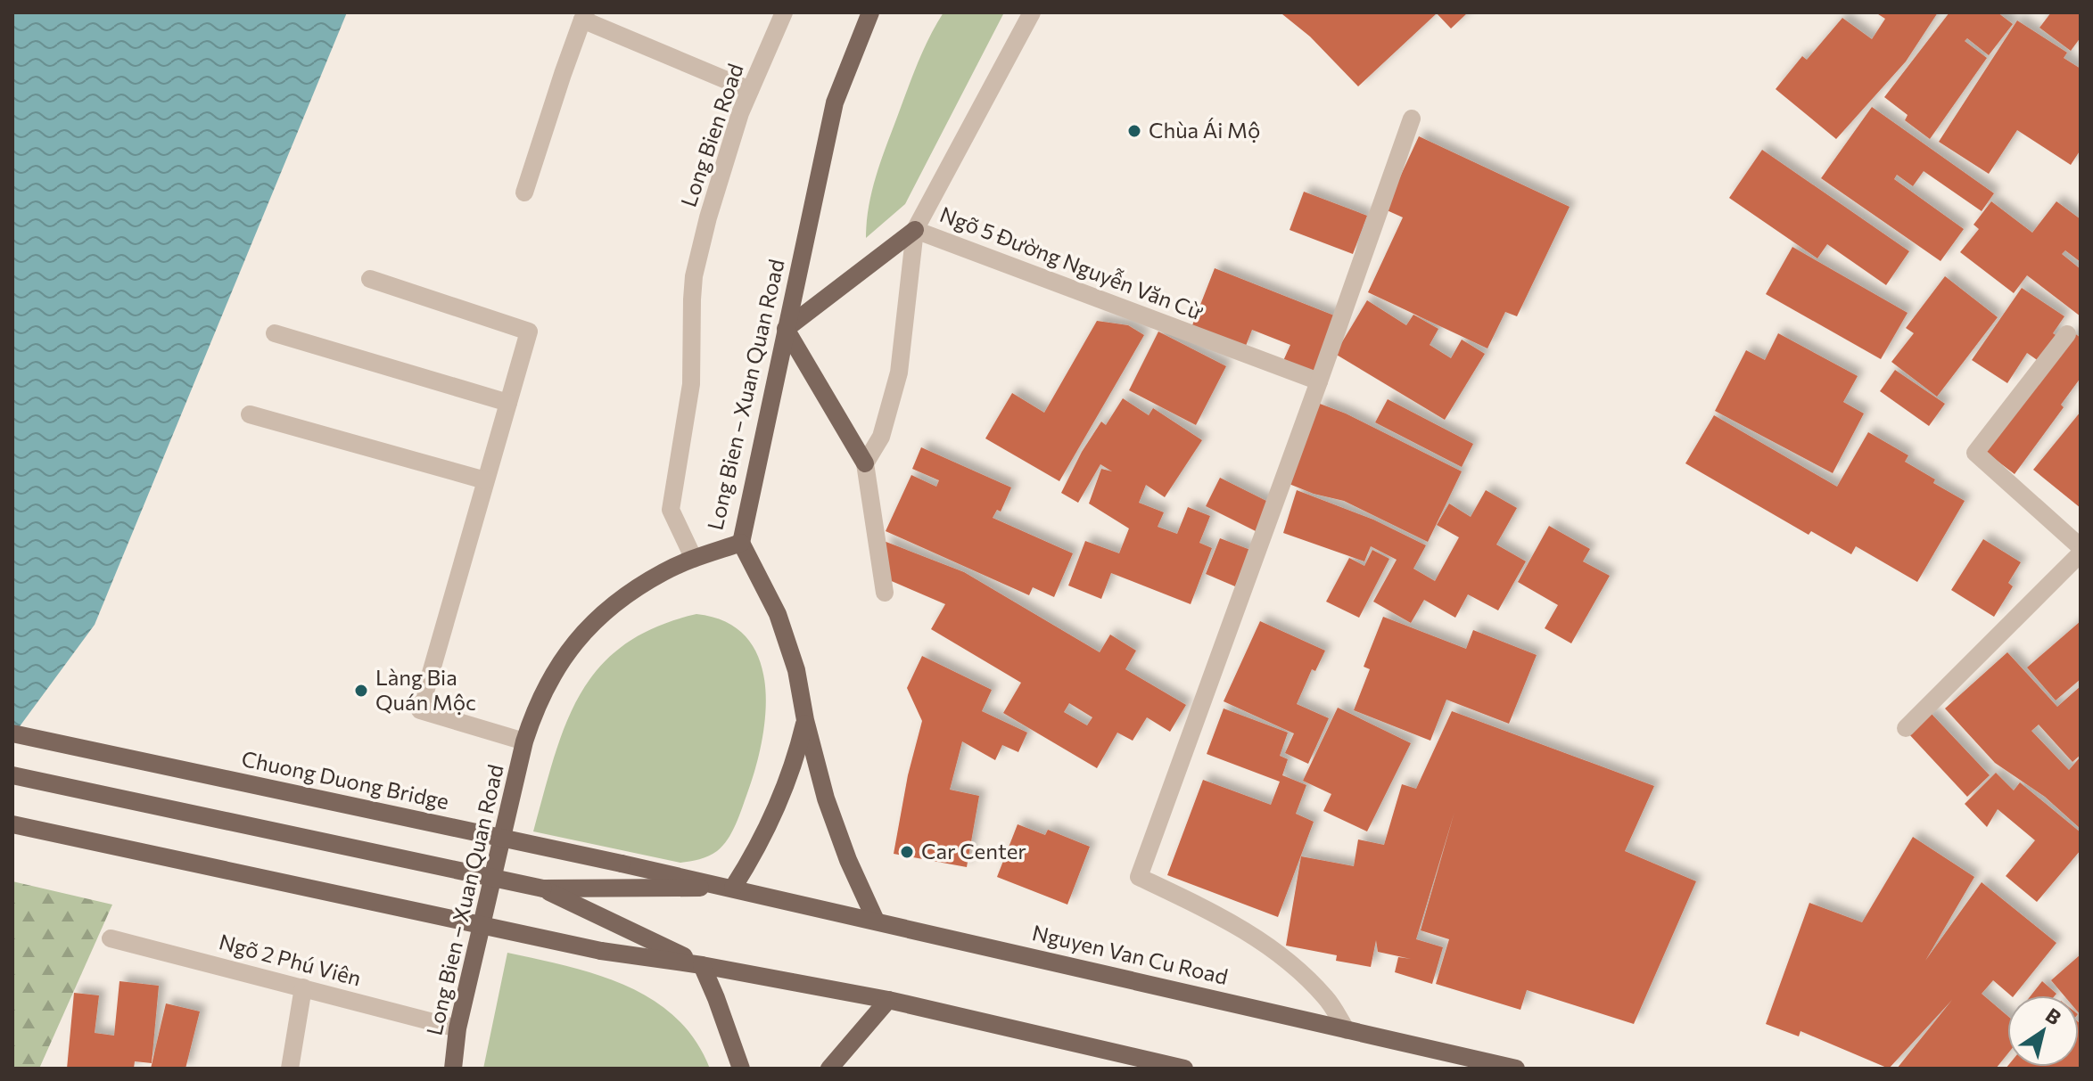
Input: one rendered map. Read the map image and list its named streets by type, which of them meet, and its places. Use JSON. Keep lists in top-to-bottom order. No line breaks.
{"streets":{"main road":["Long Bien – Xuan Quan Road","Chuong Duong Bridge","Nguyen Van Cu Road"],"street":["Long Bien Road","Ngõ 5 Đường Nguyễn Văn Cừ","Ngõ 2 Phú Viên"]},"crossings":[["Long Bien Road","Long Bien – Xuan Quan Road"],["Long Bien – Xuan Quan Road","Ngõ 2 Phú Viên"],["Chuong Duong Bridge","Nguyen Van Cu Road"]],"places":["Chùa Ái Mộ","Làng Bia Quán Mộc","Car Center"],"north":"top right"}
